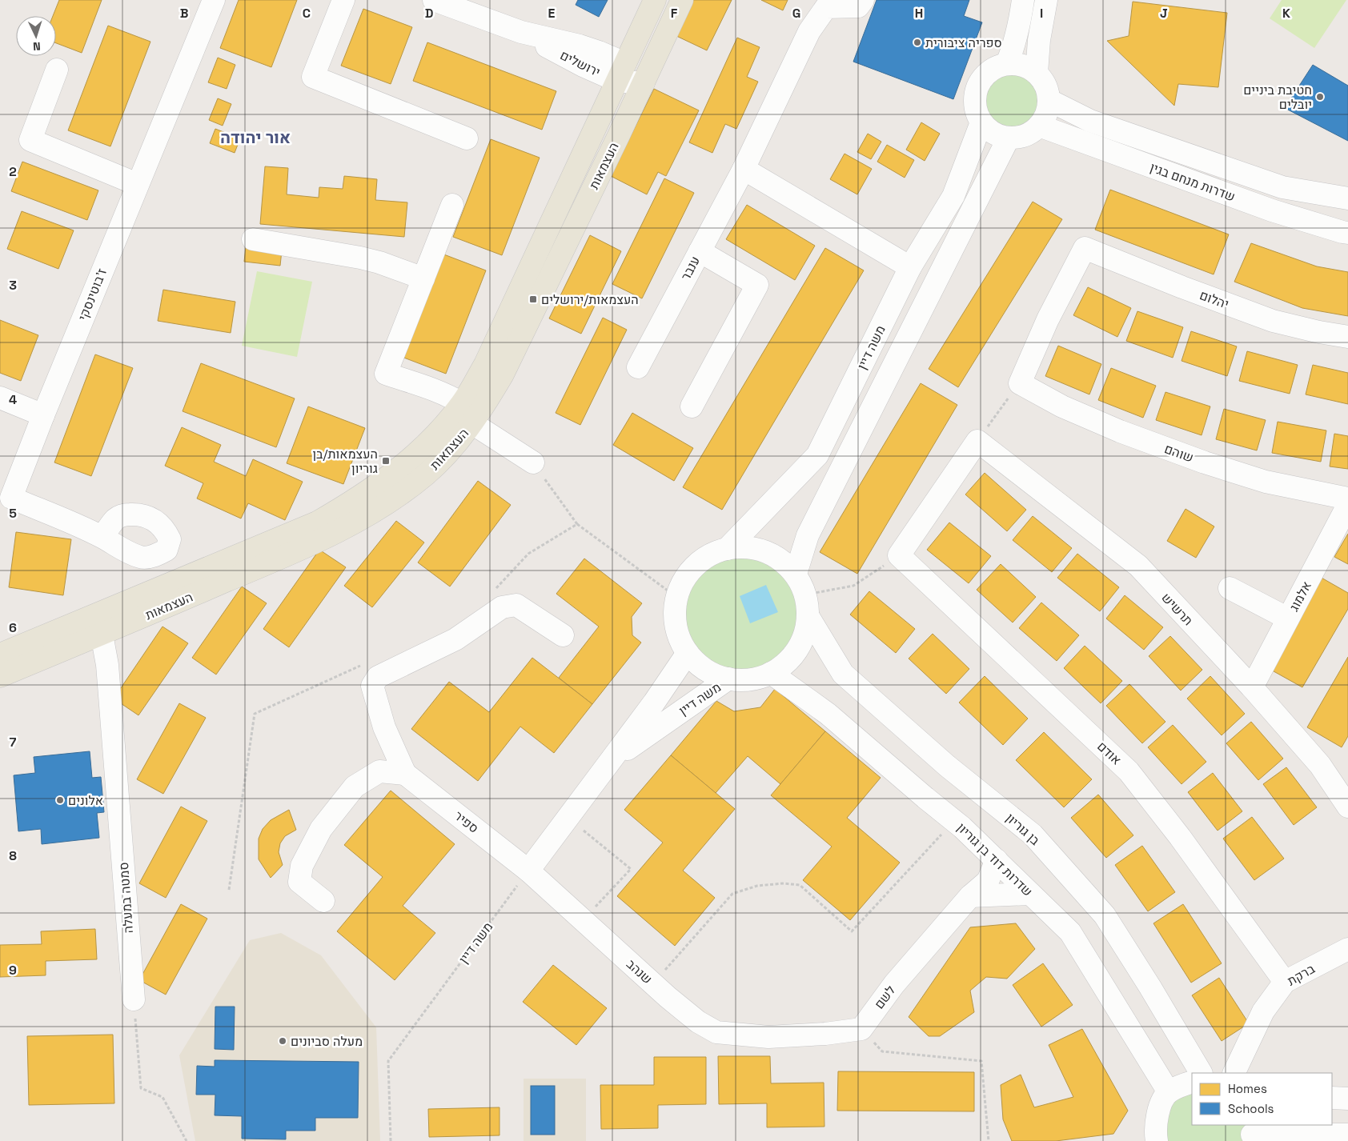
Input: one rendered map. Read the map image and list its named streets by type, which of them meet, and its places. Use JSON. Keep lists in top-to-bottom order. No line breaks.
{"streets":{"main road":["העצמאות"],"street":["ירושלים","שדרות מנחם בגין","ענבר","ז'בוטינסקי","יהלום","משה דיין","שוהם","אלמוג","תרשיש","אודם","ספיר","בן גוריון","שדרות דוד בן גוריון","סמטה במעלה","שנהב","ברקת","לשם"]},"crossings":[["ירושלים","העצמאות"],["העצמאות","סמטה במעלה"],["שדרות מנחם בגין","משה דיין"],["יהלום","שוהם"],["משה דיין","ספיר"],["משה דיין","בן גוריון"],["משה דיין","שדרות דוד בן גוריון"],["משה דיין","שנהב"],["אלמוג","תרשיש"],["אודם","ברקת"],["ספיר","שנהב"],["בן גוריון","שדרות דוד בן גוריון"],["שדרות דוד בן גוריון","לשם"],["שנהב","לשם"]],"districts":["אור יהודה"],"places":{"other":["ספריה ציבורית","חטיבת ביניים יובלים","אלונים","מעלה סביונים"],"transit":["העצמאות/ירושלים","העצמאות/בן גוריון"]},"legend":["Homes","Schools"],"north":"bottom","grid":{"columns":["B","C","D","E","F","G","H","I","J","K"],"rows":["2","3","4","5","6","7","8","9"]}}
